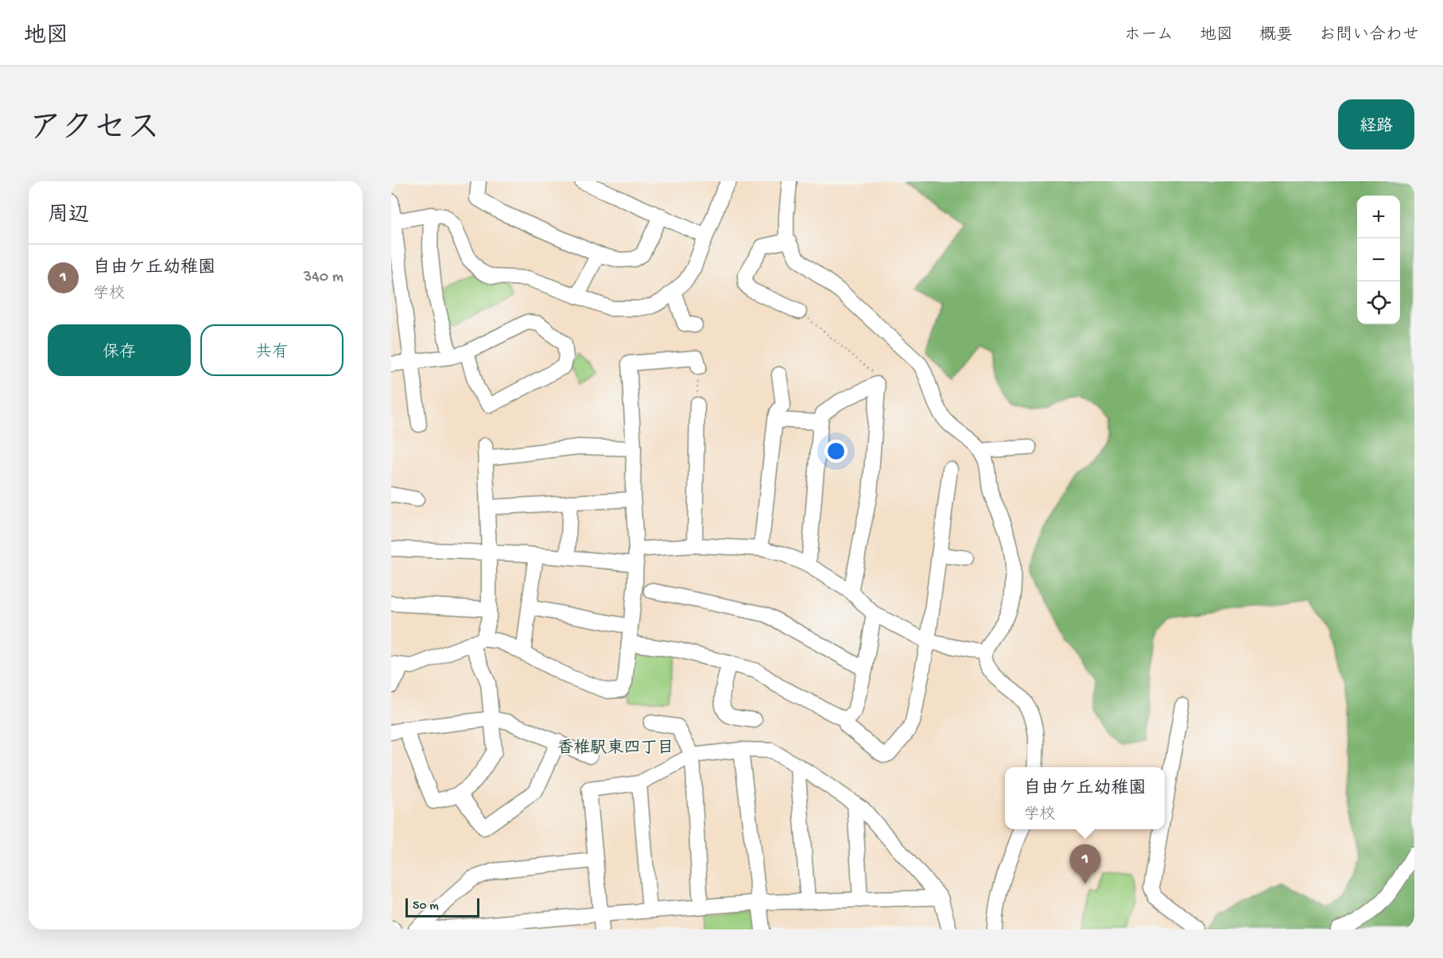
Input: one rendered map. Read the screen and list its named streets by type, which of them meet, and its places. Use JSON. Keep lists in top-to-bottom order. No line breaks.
{"districts":["香椎駅東四丁目"],"scale_bar":"50 m","page":{"header":"地図","nav":["ホーム","地図","概要","お問い合わせ"],"title":"アクセス","buttons":["経路",["保存","共有"]],"heading":"周辺","map_buttons":["+","−"],"list":[{"mark":"1","name":"自由ケ丘幼稚園","note":"学校","value":"340 m"}],"popup":["自由ケ丘幼稚園","学校"],"pins":"1","scale":"50 m"}}
